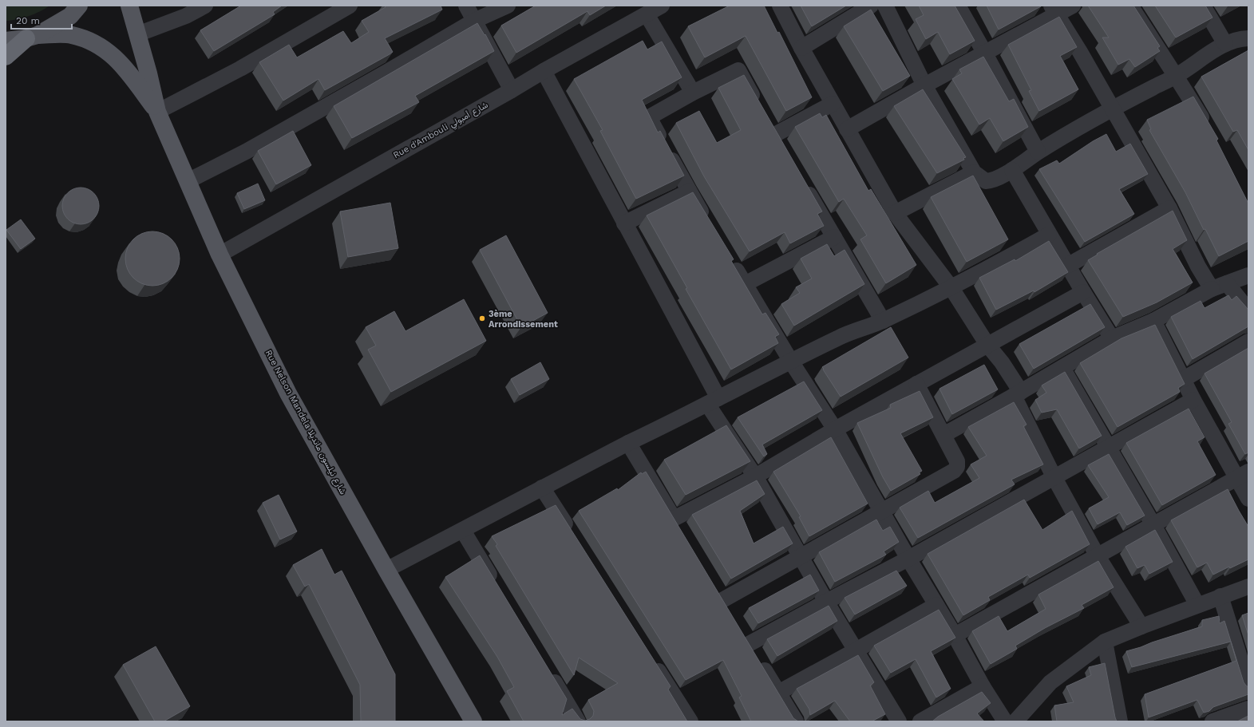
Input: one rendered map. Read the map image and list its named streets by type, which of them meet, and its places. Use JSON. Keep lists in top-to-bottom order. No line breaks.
{"streets":{"main road":["Rue Nelson Mandela شارع نيلسون مانديلا"],"street":["Rue d'Ambouli شارع أمبولي"]},"crossings":[["Rue d'Ambouli شارع أمبولي","Rue Nelson Mandela شارع نيلسون مانديلا"]],"places":["3ème Arrondissement"],"scale_bar":"20 m"}
